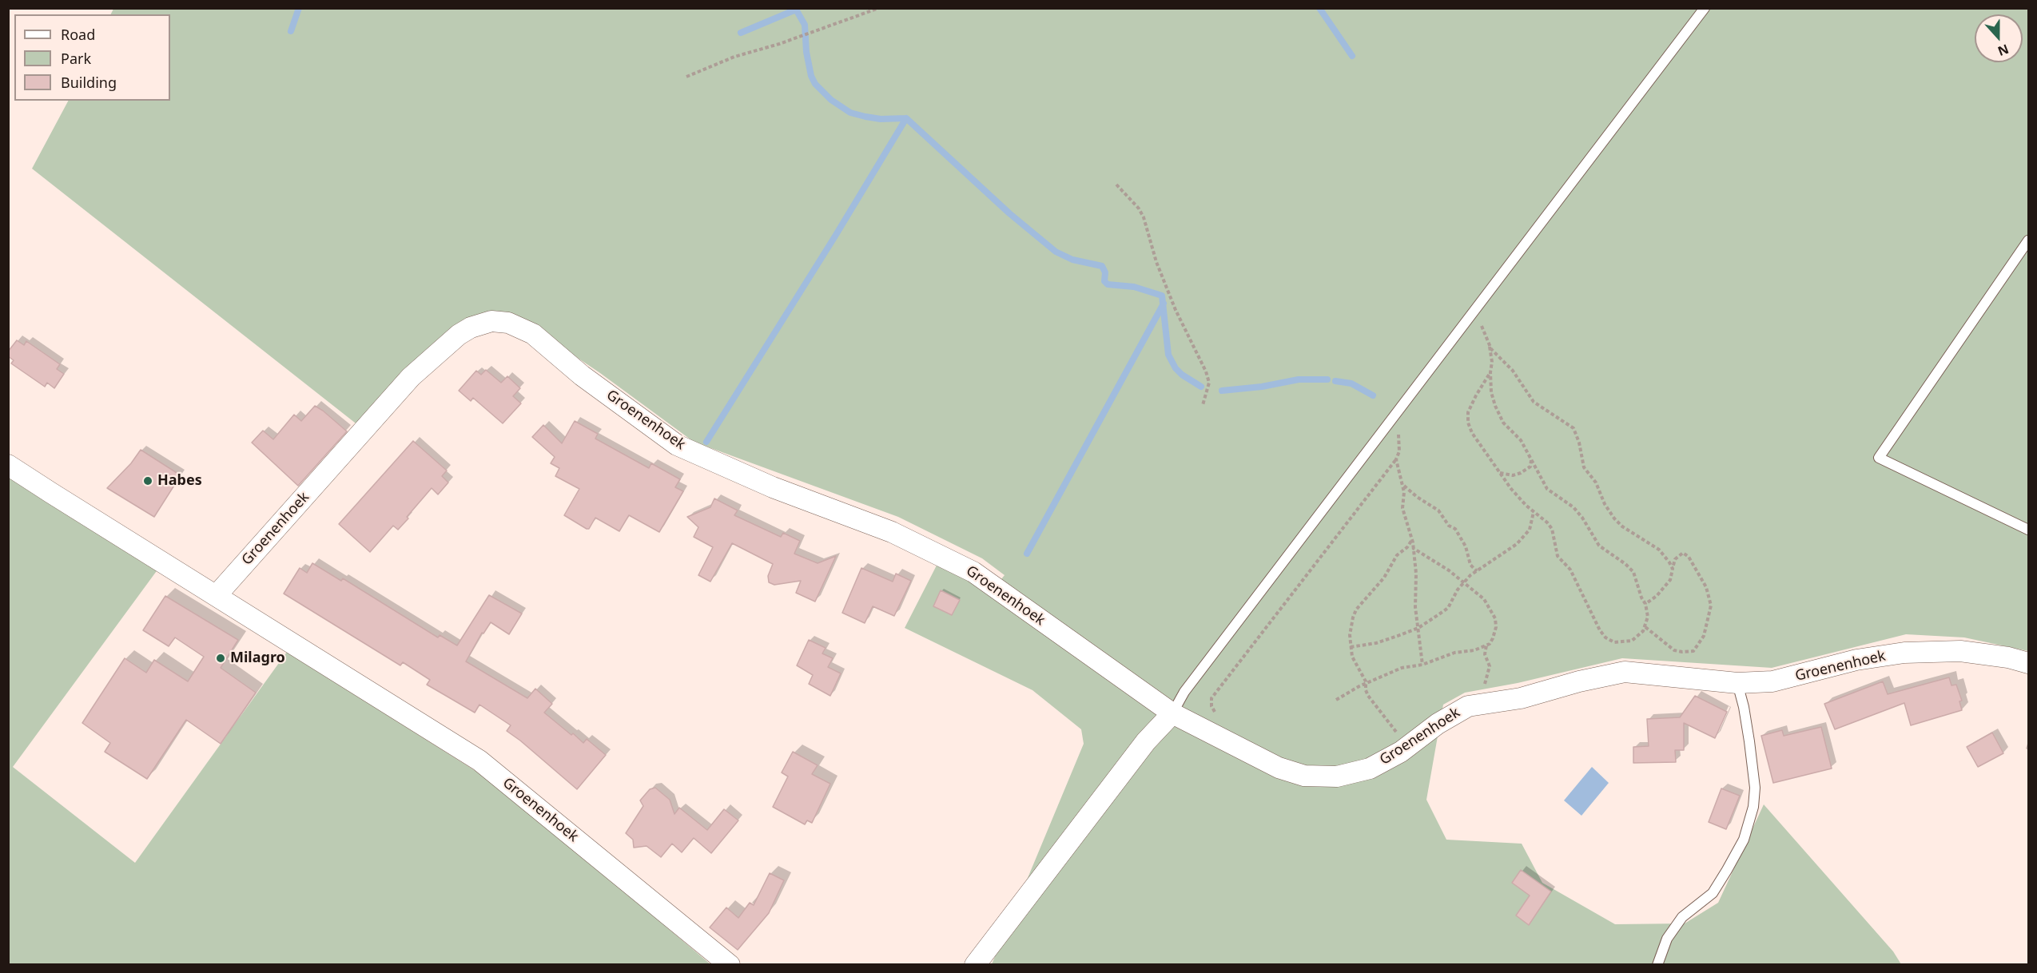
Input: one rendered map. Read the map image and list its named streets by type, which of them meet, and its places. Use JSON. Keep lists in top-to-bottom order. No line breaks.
{"streets":{"street":["Groenenhoek"]},"places":["Habes","Milagro"],"legend":["Road","Park","Building"],"north":"bottom"}
